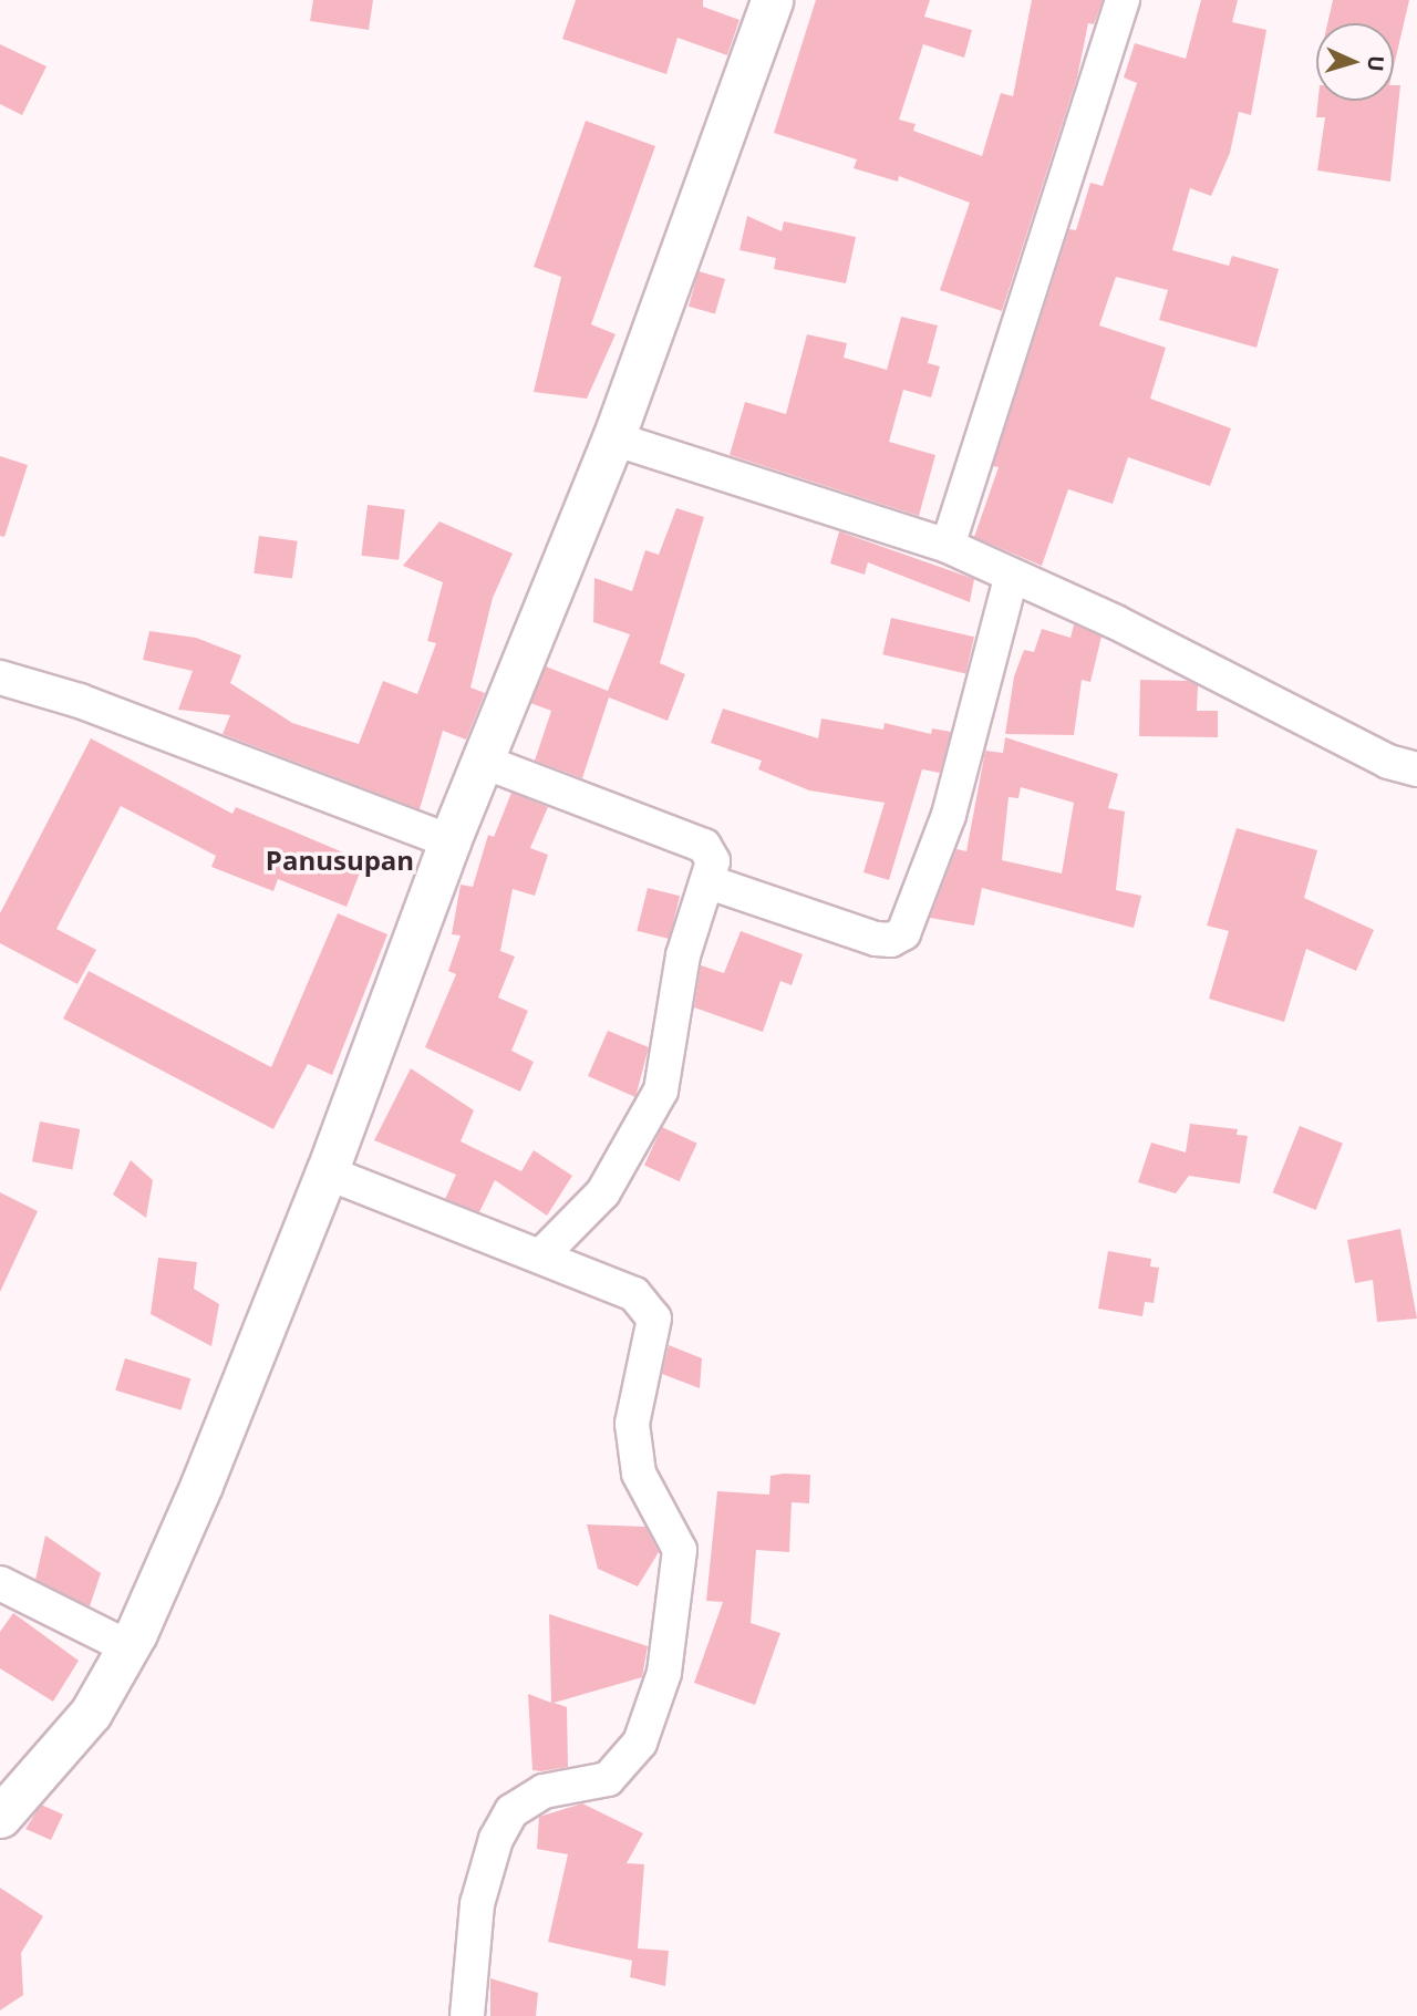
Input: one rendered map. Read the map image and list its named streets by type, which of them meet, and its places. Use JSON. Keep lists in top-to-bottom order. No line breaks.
{"districts":["Panusupan"],"north":"right"}
